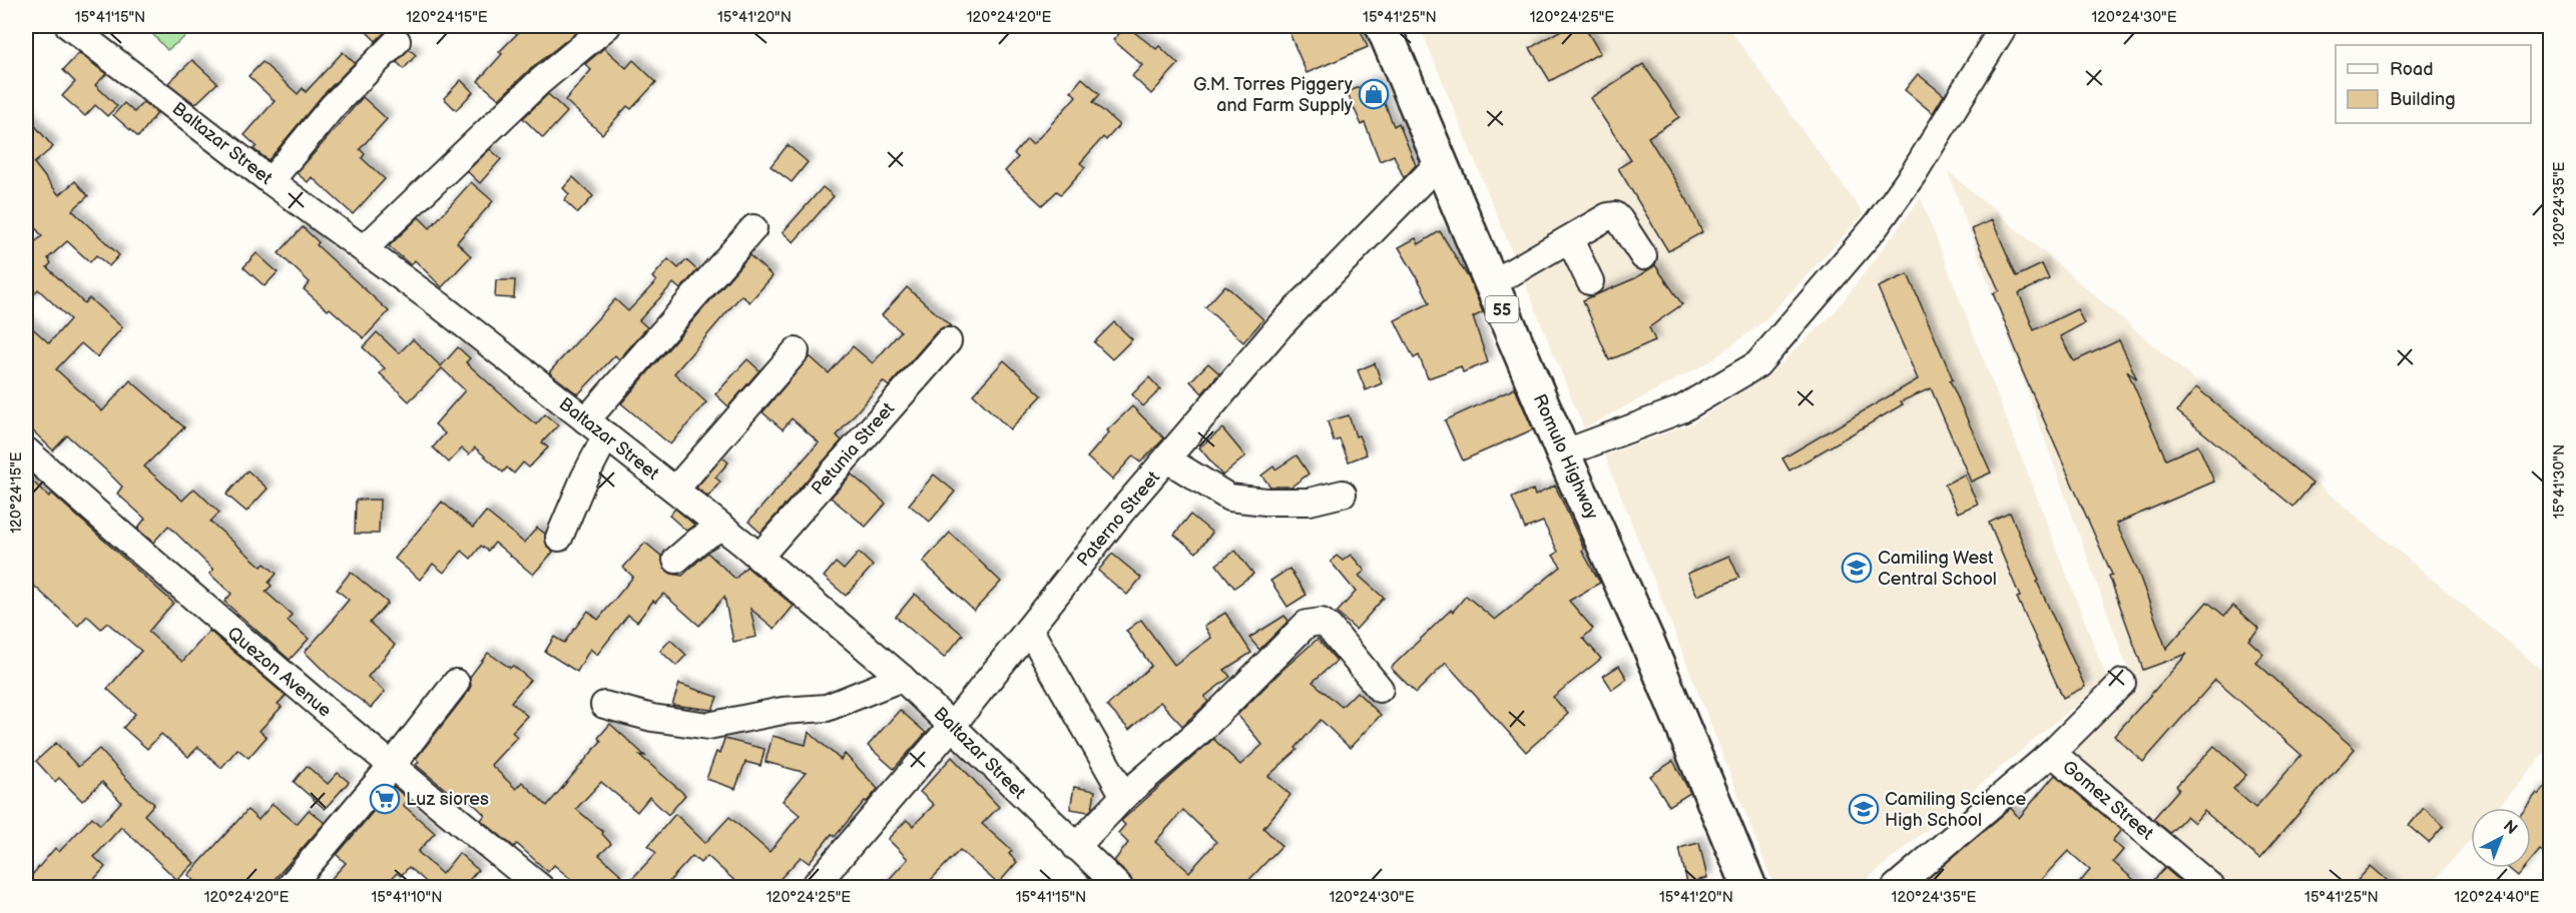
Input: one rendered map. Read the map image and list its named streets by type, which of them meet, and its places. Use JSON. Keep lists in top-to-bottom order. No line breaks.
{"streets":{"highway":["55","Romulo Highway"],"street":["Baltazar Street","Petunia Street","Paterno Street","Quezon Avenue","Gomez Street"]},"crossings":[["Baltazar Street","Petunia Street"],["Baltazar Street","Paterno Street"],["Romulo Highway","Paterno Street"]],"places":{"shop":["G.M. Torres Piggery and Farm Supply"],"school or university":["Camiling West Central School","Camiling Science High School"],"supermarket":["Luz siores"]},"legend":["Road","Building"],"north":"top right","coordinates":["15°41'15\"N","120°24'15\"E","15°41'20\"N","120°24'20\"E","15°41'25\"N","120°24'25\"E","120°24'30\"E","120°24'35\"E","15°41'30\"N","15°41'10\"N","120°24'40\"E"]}
